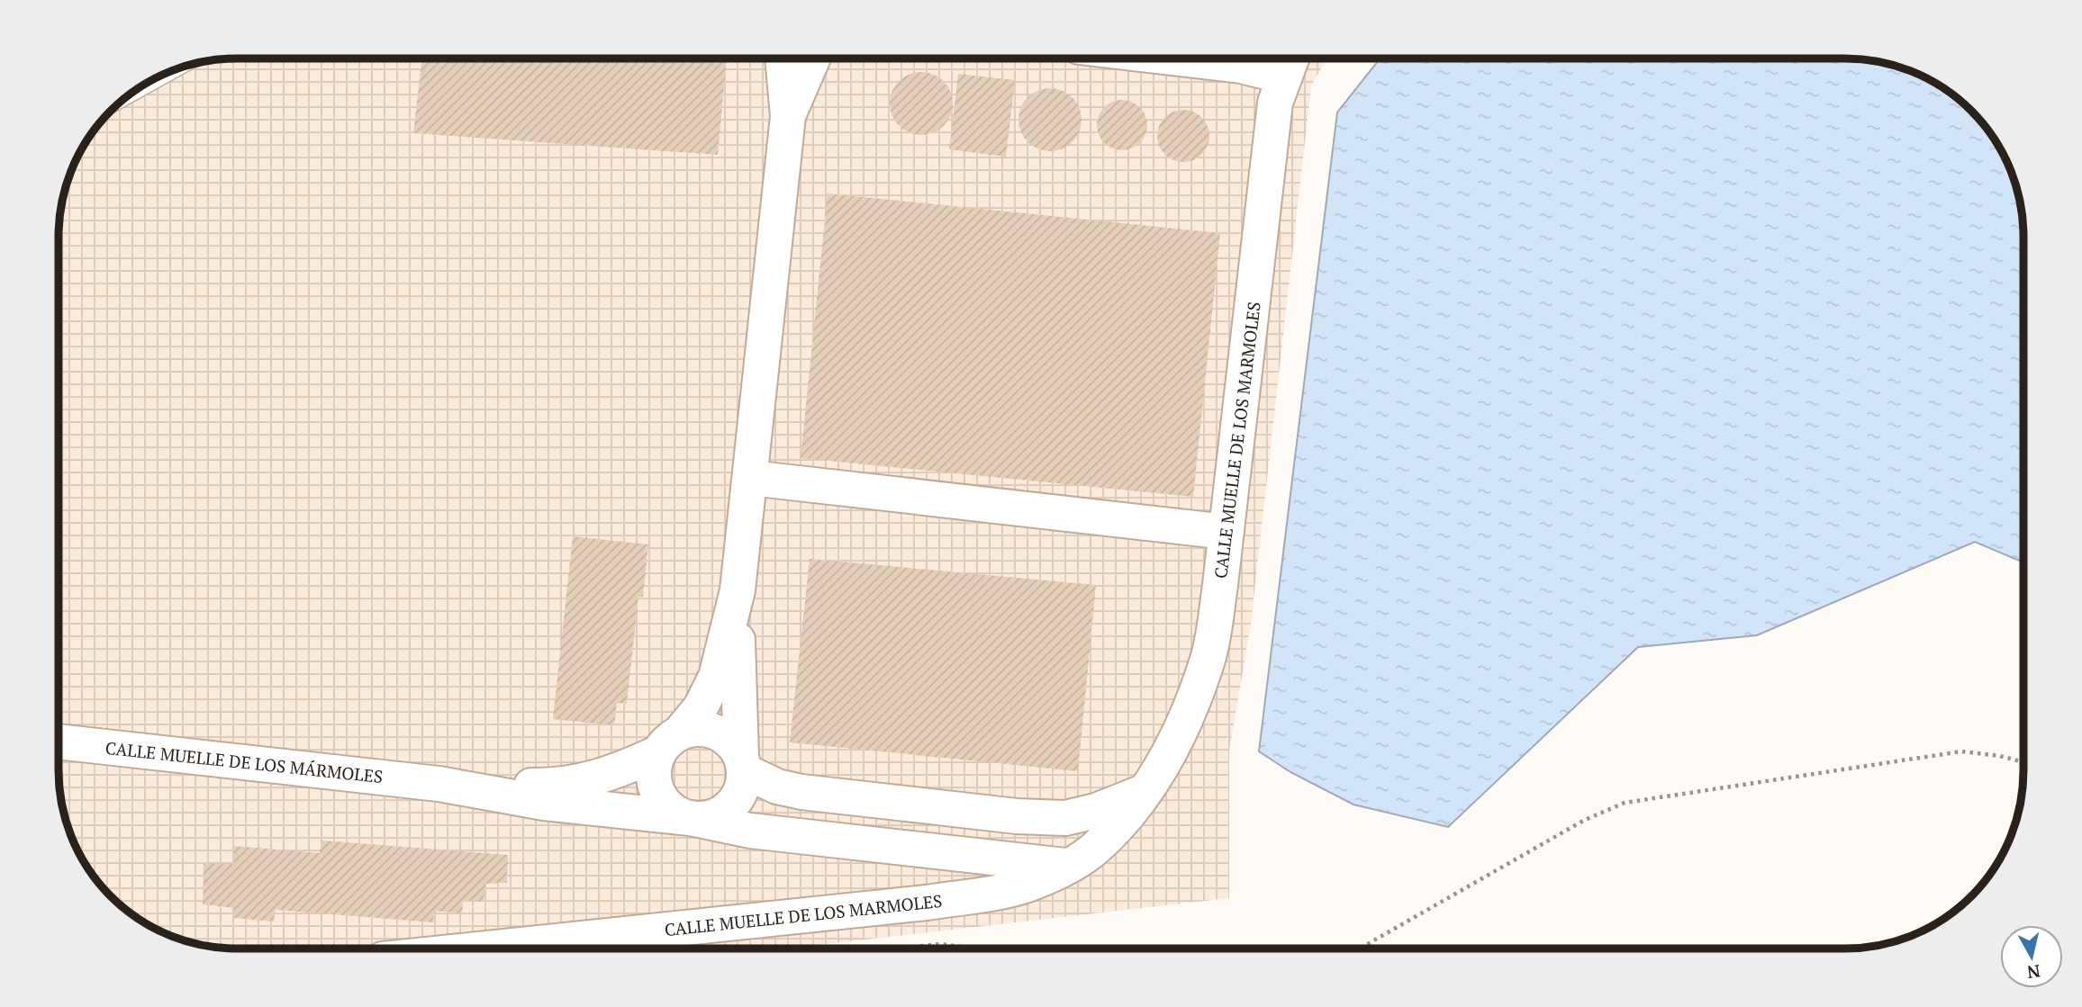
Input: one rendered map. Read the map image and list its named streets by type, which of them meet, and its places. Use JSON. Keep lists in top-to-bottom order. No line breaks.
{"streets":{"street":["CALLE MUELLE DE LOS MARMOLES","CALLE MUELLE DE LOS MÁRMOLES"]},"north":"bottom"}
